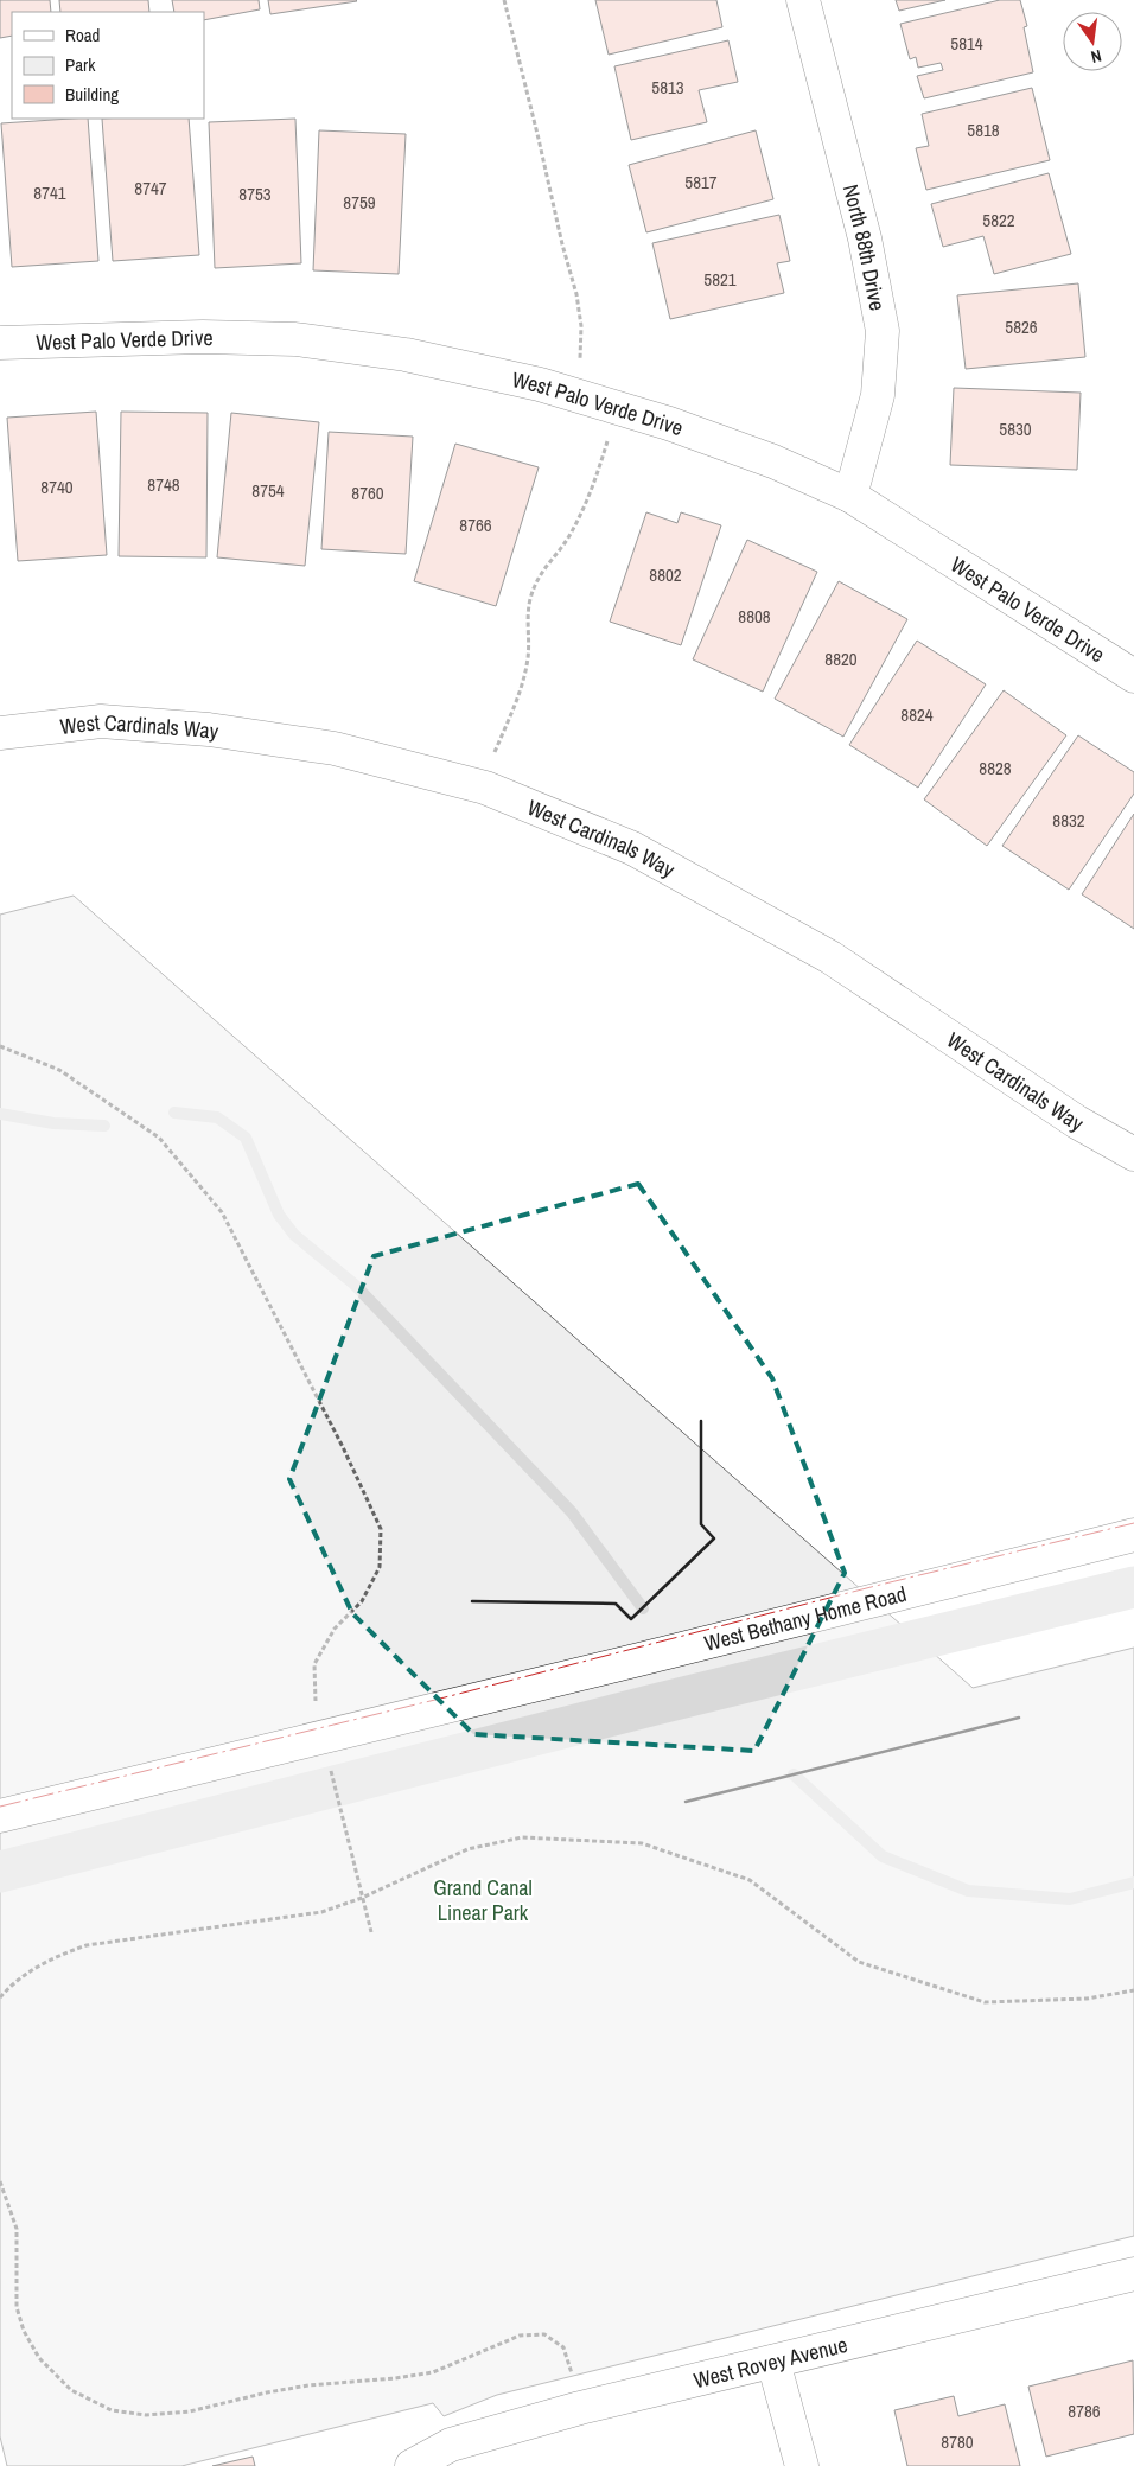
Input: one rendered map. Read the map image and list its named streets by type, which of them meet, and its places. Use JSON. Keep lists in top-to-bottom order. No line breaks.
{"streets":{"street":["North 88th Drive","West Palo Verde Drive","West Cardinals Way","West Bethany Home Road","West Rovey Avenue"]},"crossings":[["North 88th Drive","West Palo Verde Drive"]],"parks":["Grand Canal Linear Park"],"house_numbers":["5814","5813","5818","5817","8747","8741","8753","8759","5822","5821","5826","5830","8748","8740","8754","8760","8766","8802","8808","8820","8824","8828","8832","8786","8780"],"legend":["Road","Park","Building"],"north":"bottom"}
